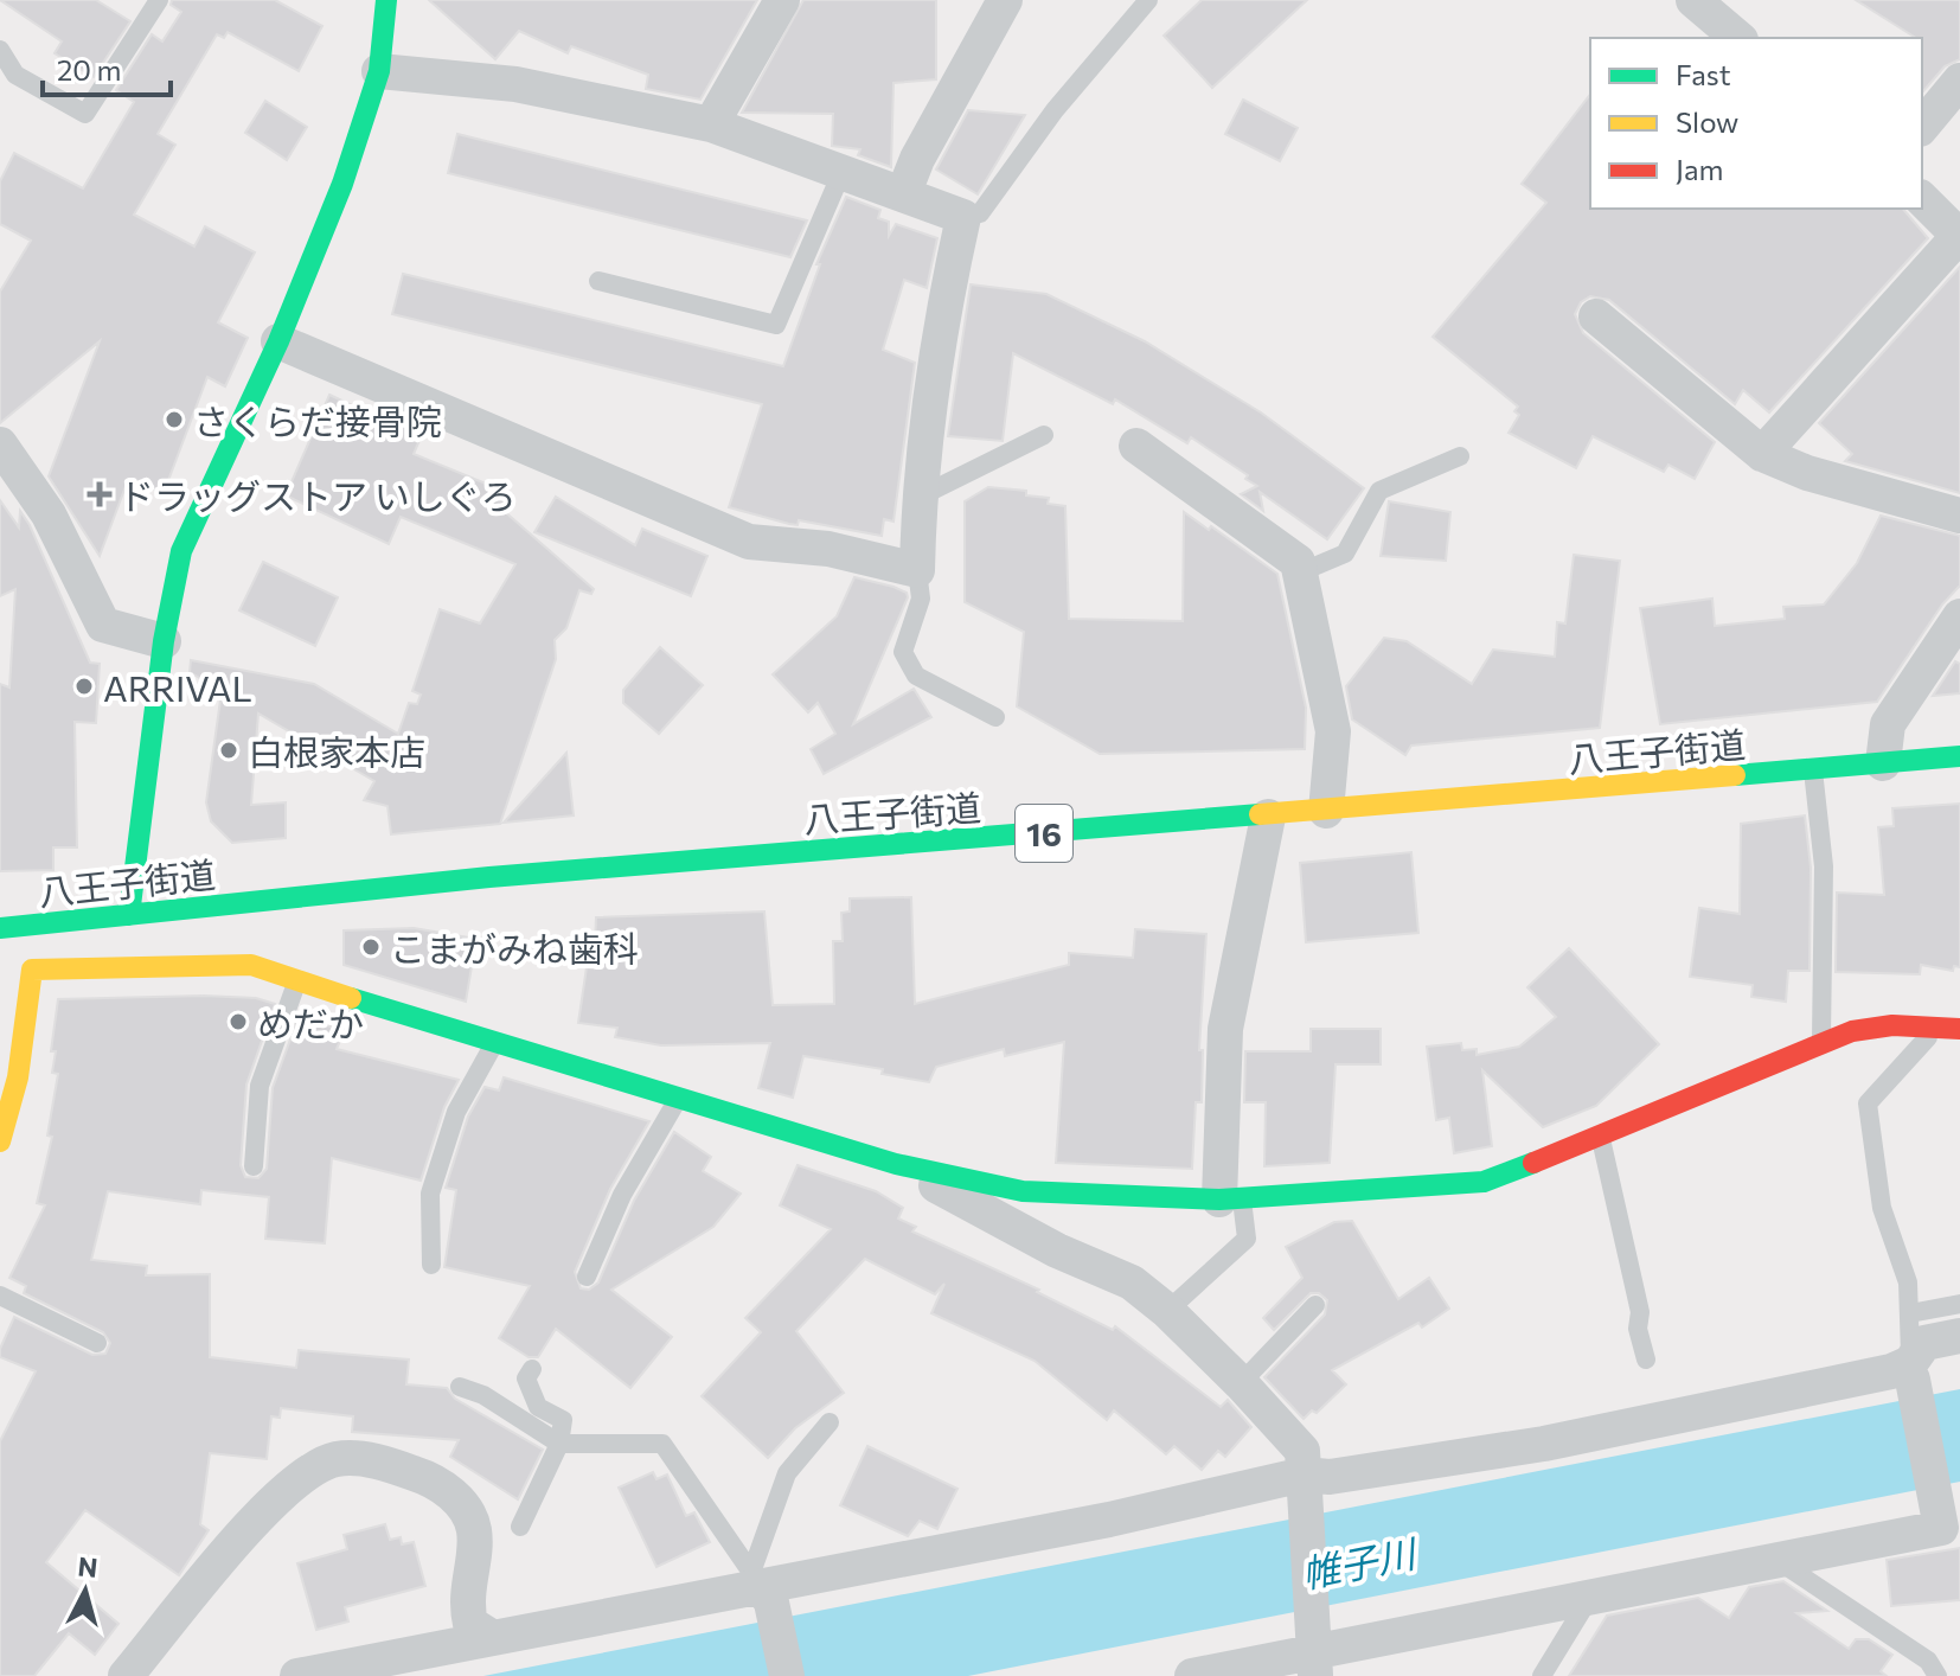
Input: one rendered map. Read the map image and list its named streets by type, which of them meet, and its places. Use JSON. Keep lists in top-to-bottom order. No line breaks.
{"streets":{"main road":["八王子街道","16"]},"water":["帷子川"],"places":{"other":["さくらだ接骨院","ARRIVAL","白根家本店","こまがみね歯科","めだか"],"health":["ドラッグストア いしぐろ"]},"legend":["Fast","Slow","Jam"],"scale_bar":"20 m","north":"top"}
